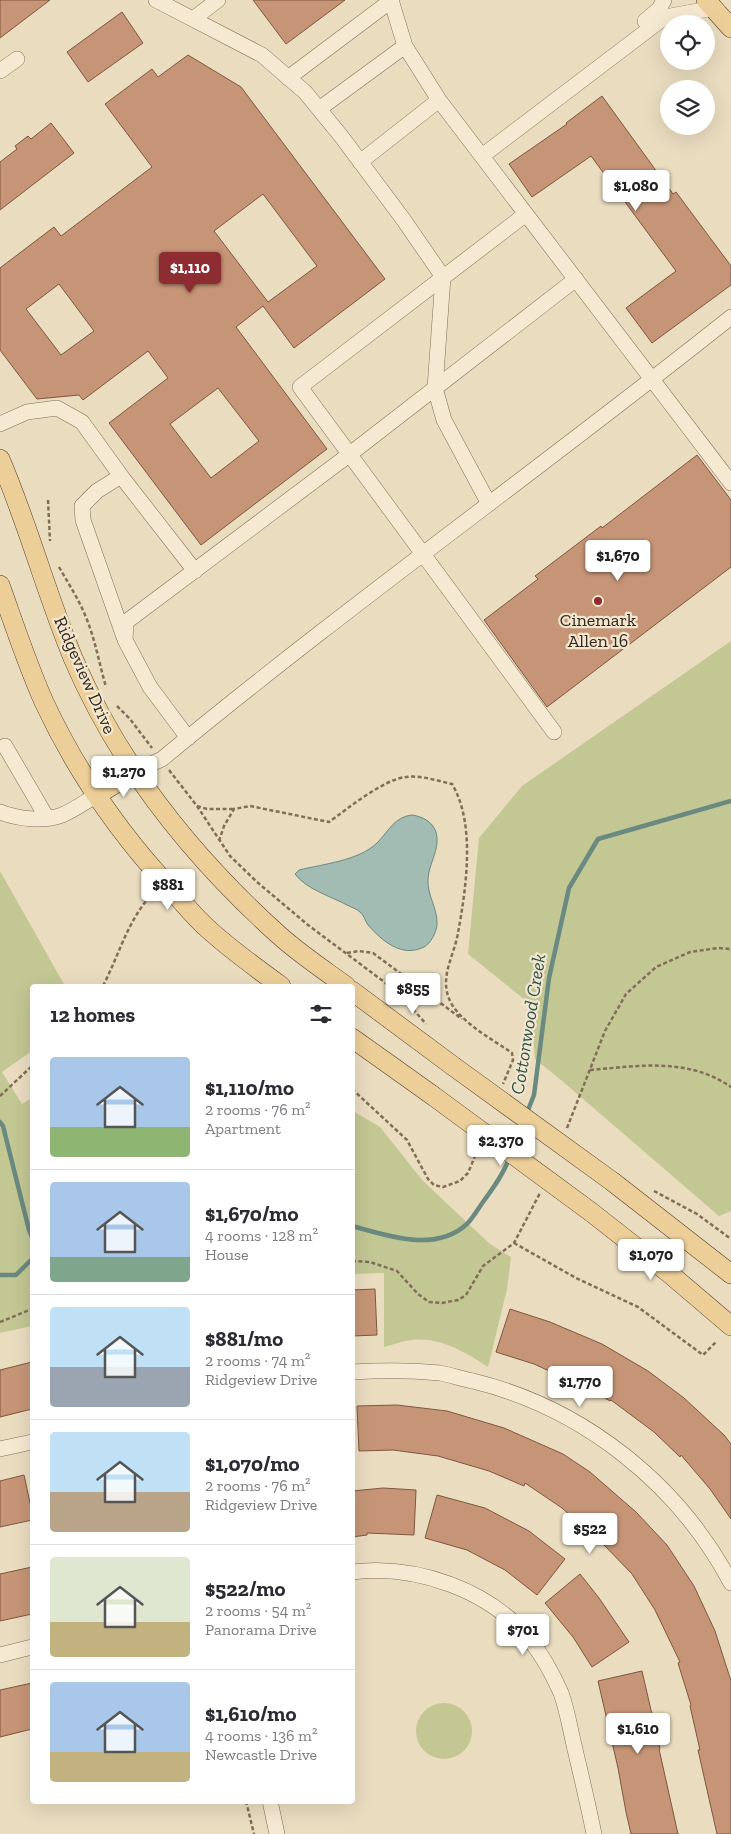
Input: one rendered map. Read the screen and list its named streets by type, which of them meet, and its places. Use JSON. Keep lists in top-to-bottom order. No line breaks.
{"streets":{"main road":["Ridgeview Drive"]},"water":["Cottonwood Creek"],"places":["Cinemark Allen 16"],"page":{"price":["$1,080","$1,110","$1,670","$1,270","$881","$855","$2,370","$1,070","$1,770","$522","$701","$1,610"],"heading":"12 homes","list":[{"name":"$1,110/mo","note":"2 rooms · 76 m² · Apartment"},{"name":"$1,670/mo","note":"4 rooms · 128 m² · House"},{"name":"$881/mo","note":"2 rooms · 74 m² · Ridgeview Drive"},{"name":"$1,070/mo","note":"2 rooms · 76 m² · Ridgeview Drive"},{"name":"$522/mo","note":"2 rooms · 54 m² · Panorama Drive"},{"name":"$1,610/mo","note":"4 rooms · 136 m² · Newcastle Drive"}]}}
